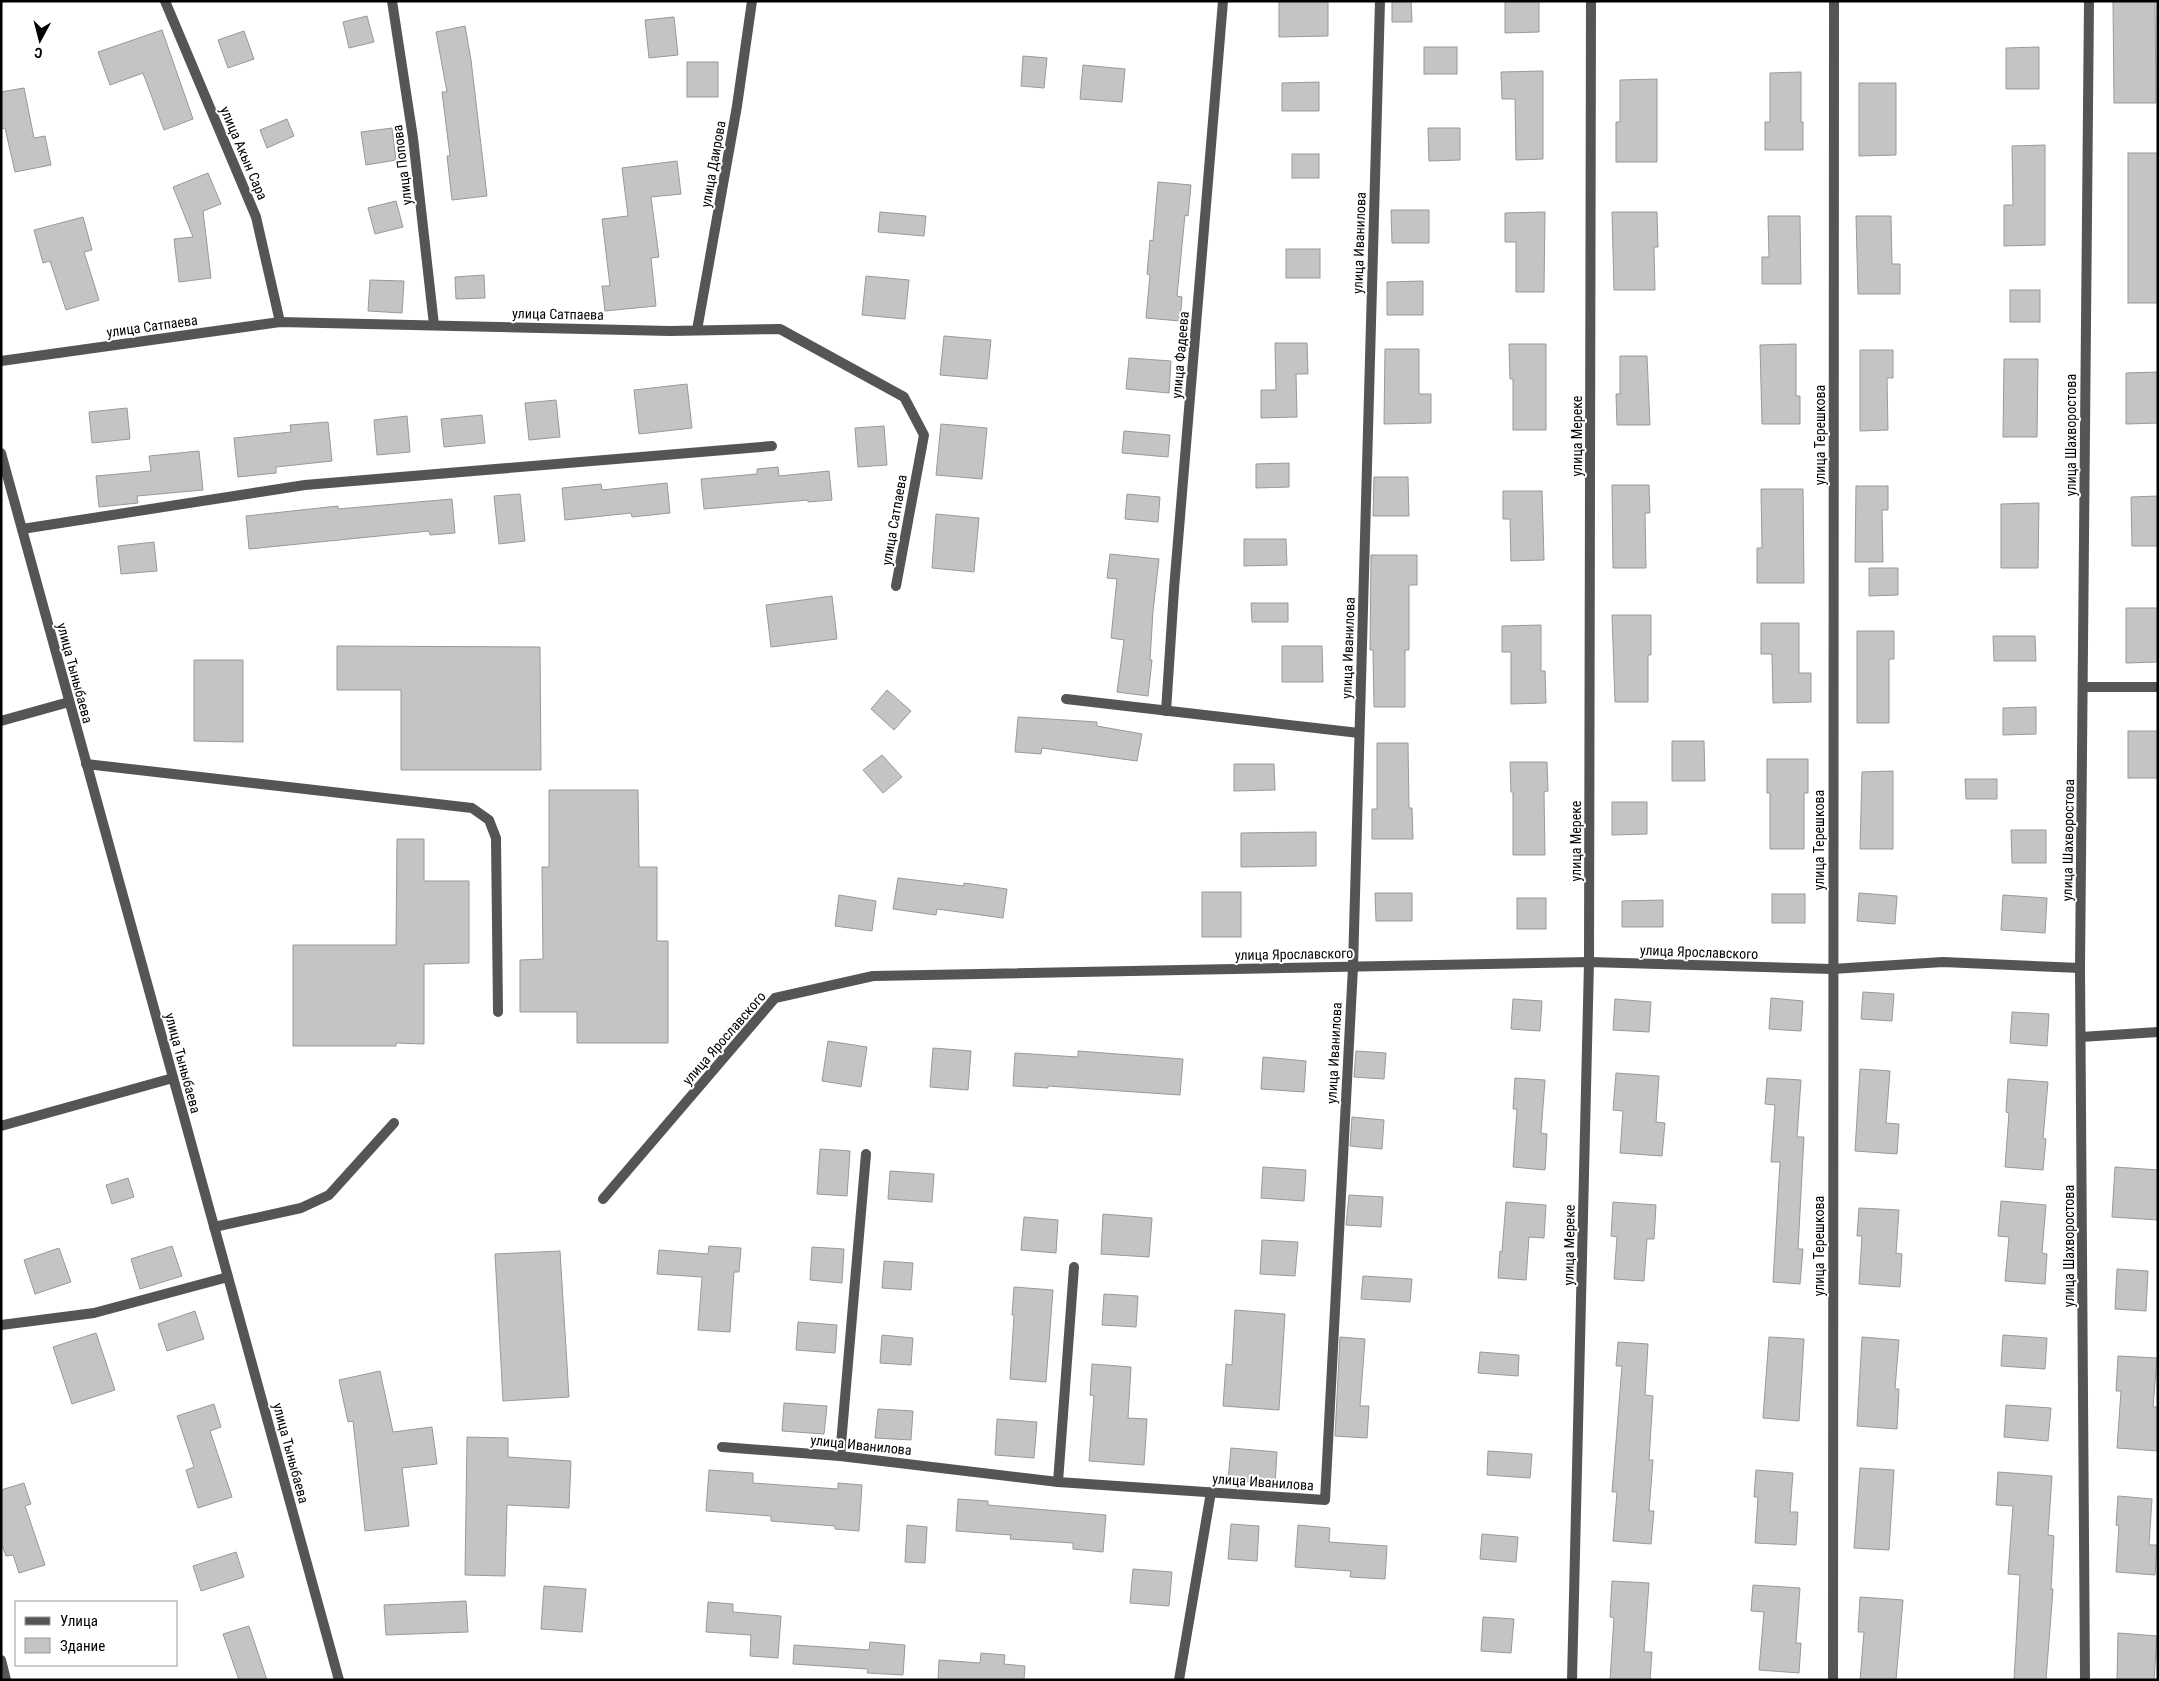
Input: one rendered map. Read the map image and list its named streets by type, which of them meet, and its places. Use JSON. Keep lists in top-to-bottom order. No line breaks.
{"streets":{"street":["улица Акын Сара","улица Даирова","улица Попова","улица Иванилова","улица Сатпаева","улица Фадеева","улица Терешкова","улица Шахворостова","улица Мереке","улица Тыныбаева","улица Ярославского"]},"crossings":[["улица Акын Сара","улица Сатпаева"],["улица Даирова","улица Сатпаева"],["улица Попова","улица Сатпаева"],["улица Иванилова","улица Ярославского"],["улица Терешкова","улица Ярославского"],["улица Шахворостова","улица Ярославского"],["улица Мереке","улица Ярославского"]],"legend":["Улица","Здание"],"north":"bottom"}
